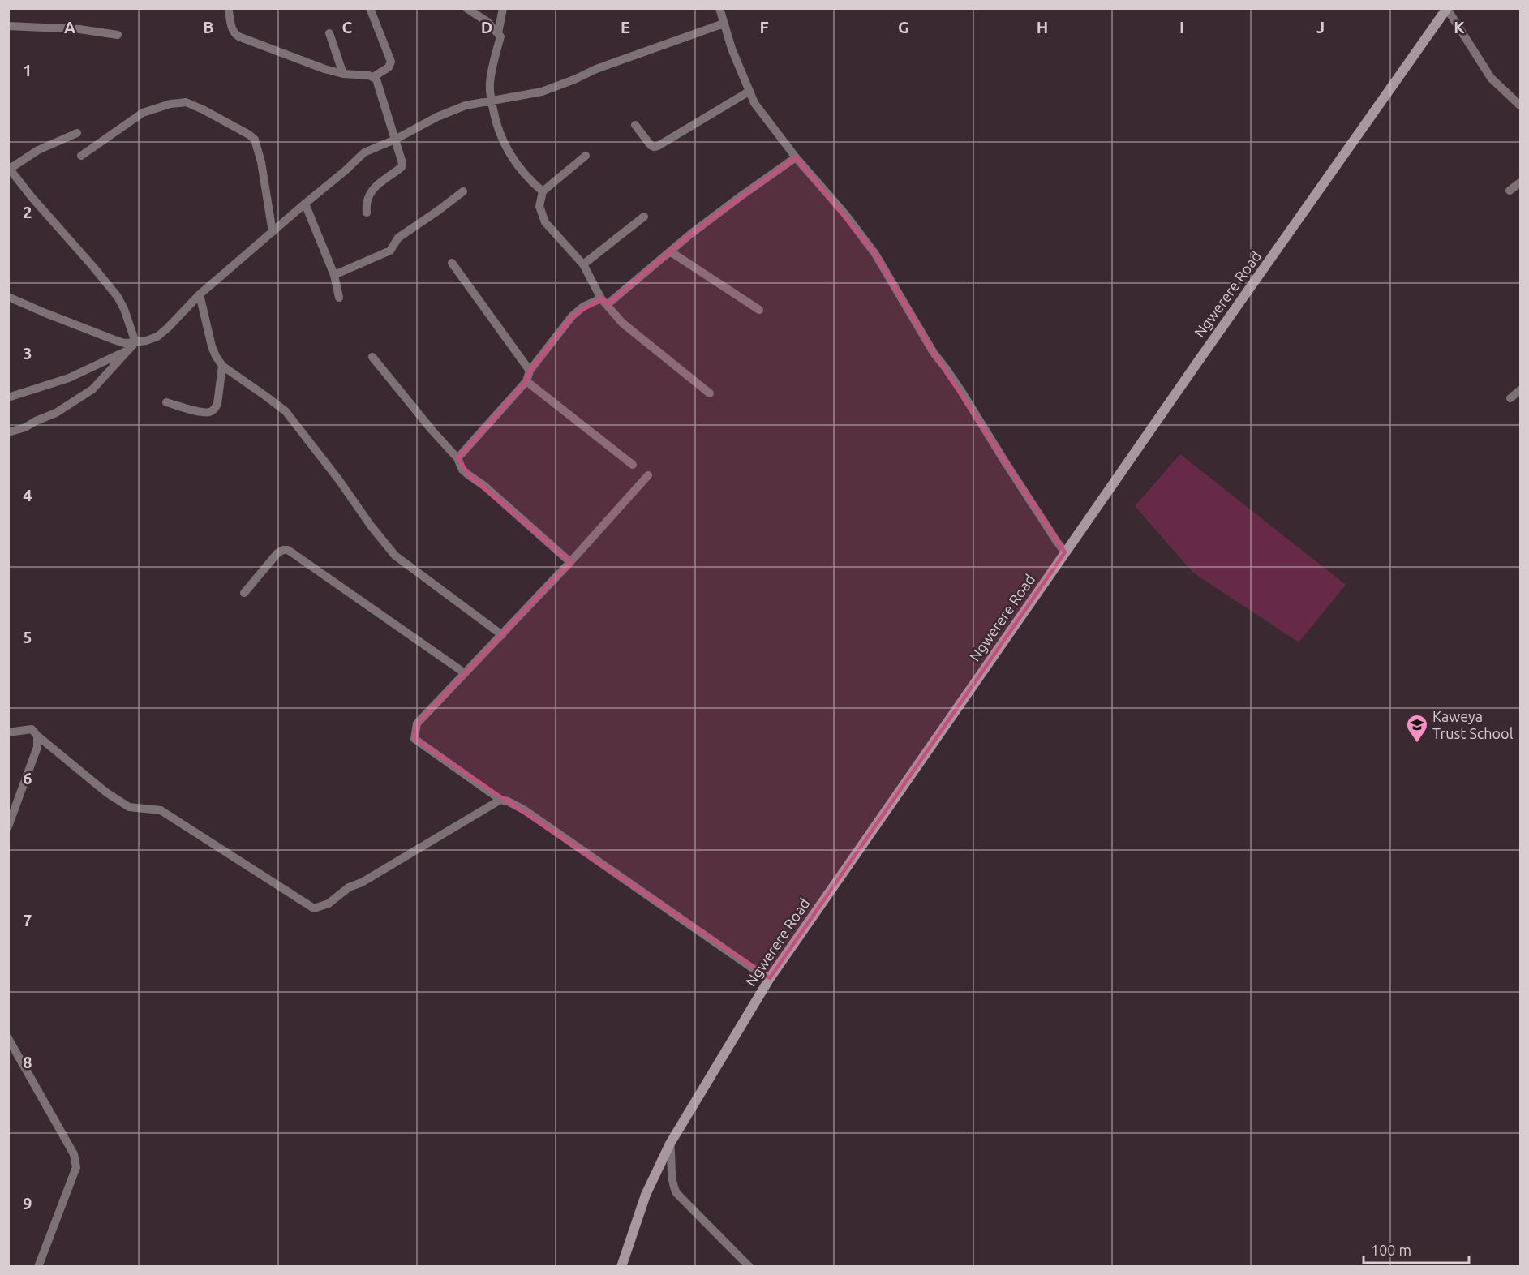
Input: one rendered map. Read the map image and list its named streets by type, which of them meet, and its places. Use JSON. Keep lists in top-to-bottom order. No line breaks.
{"streets":{"main road":["Ngwerere Road"]},"places":{"school or university":["Kaweya Trust School"]},"scale_bar":"100 m","grid":{"columns":["A","B","C","D","E","F","G","H","I","J","K"],"rows":["1","2","3","4","5","6","7","8","9"]}}
